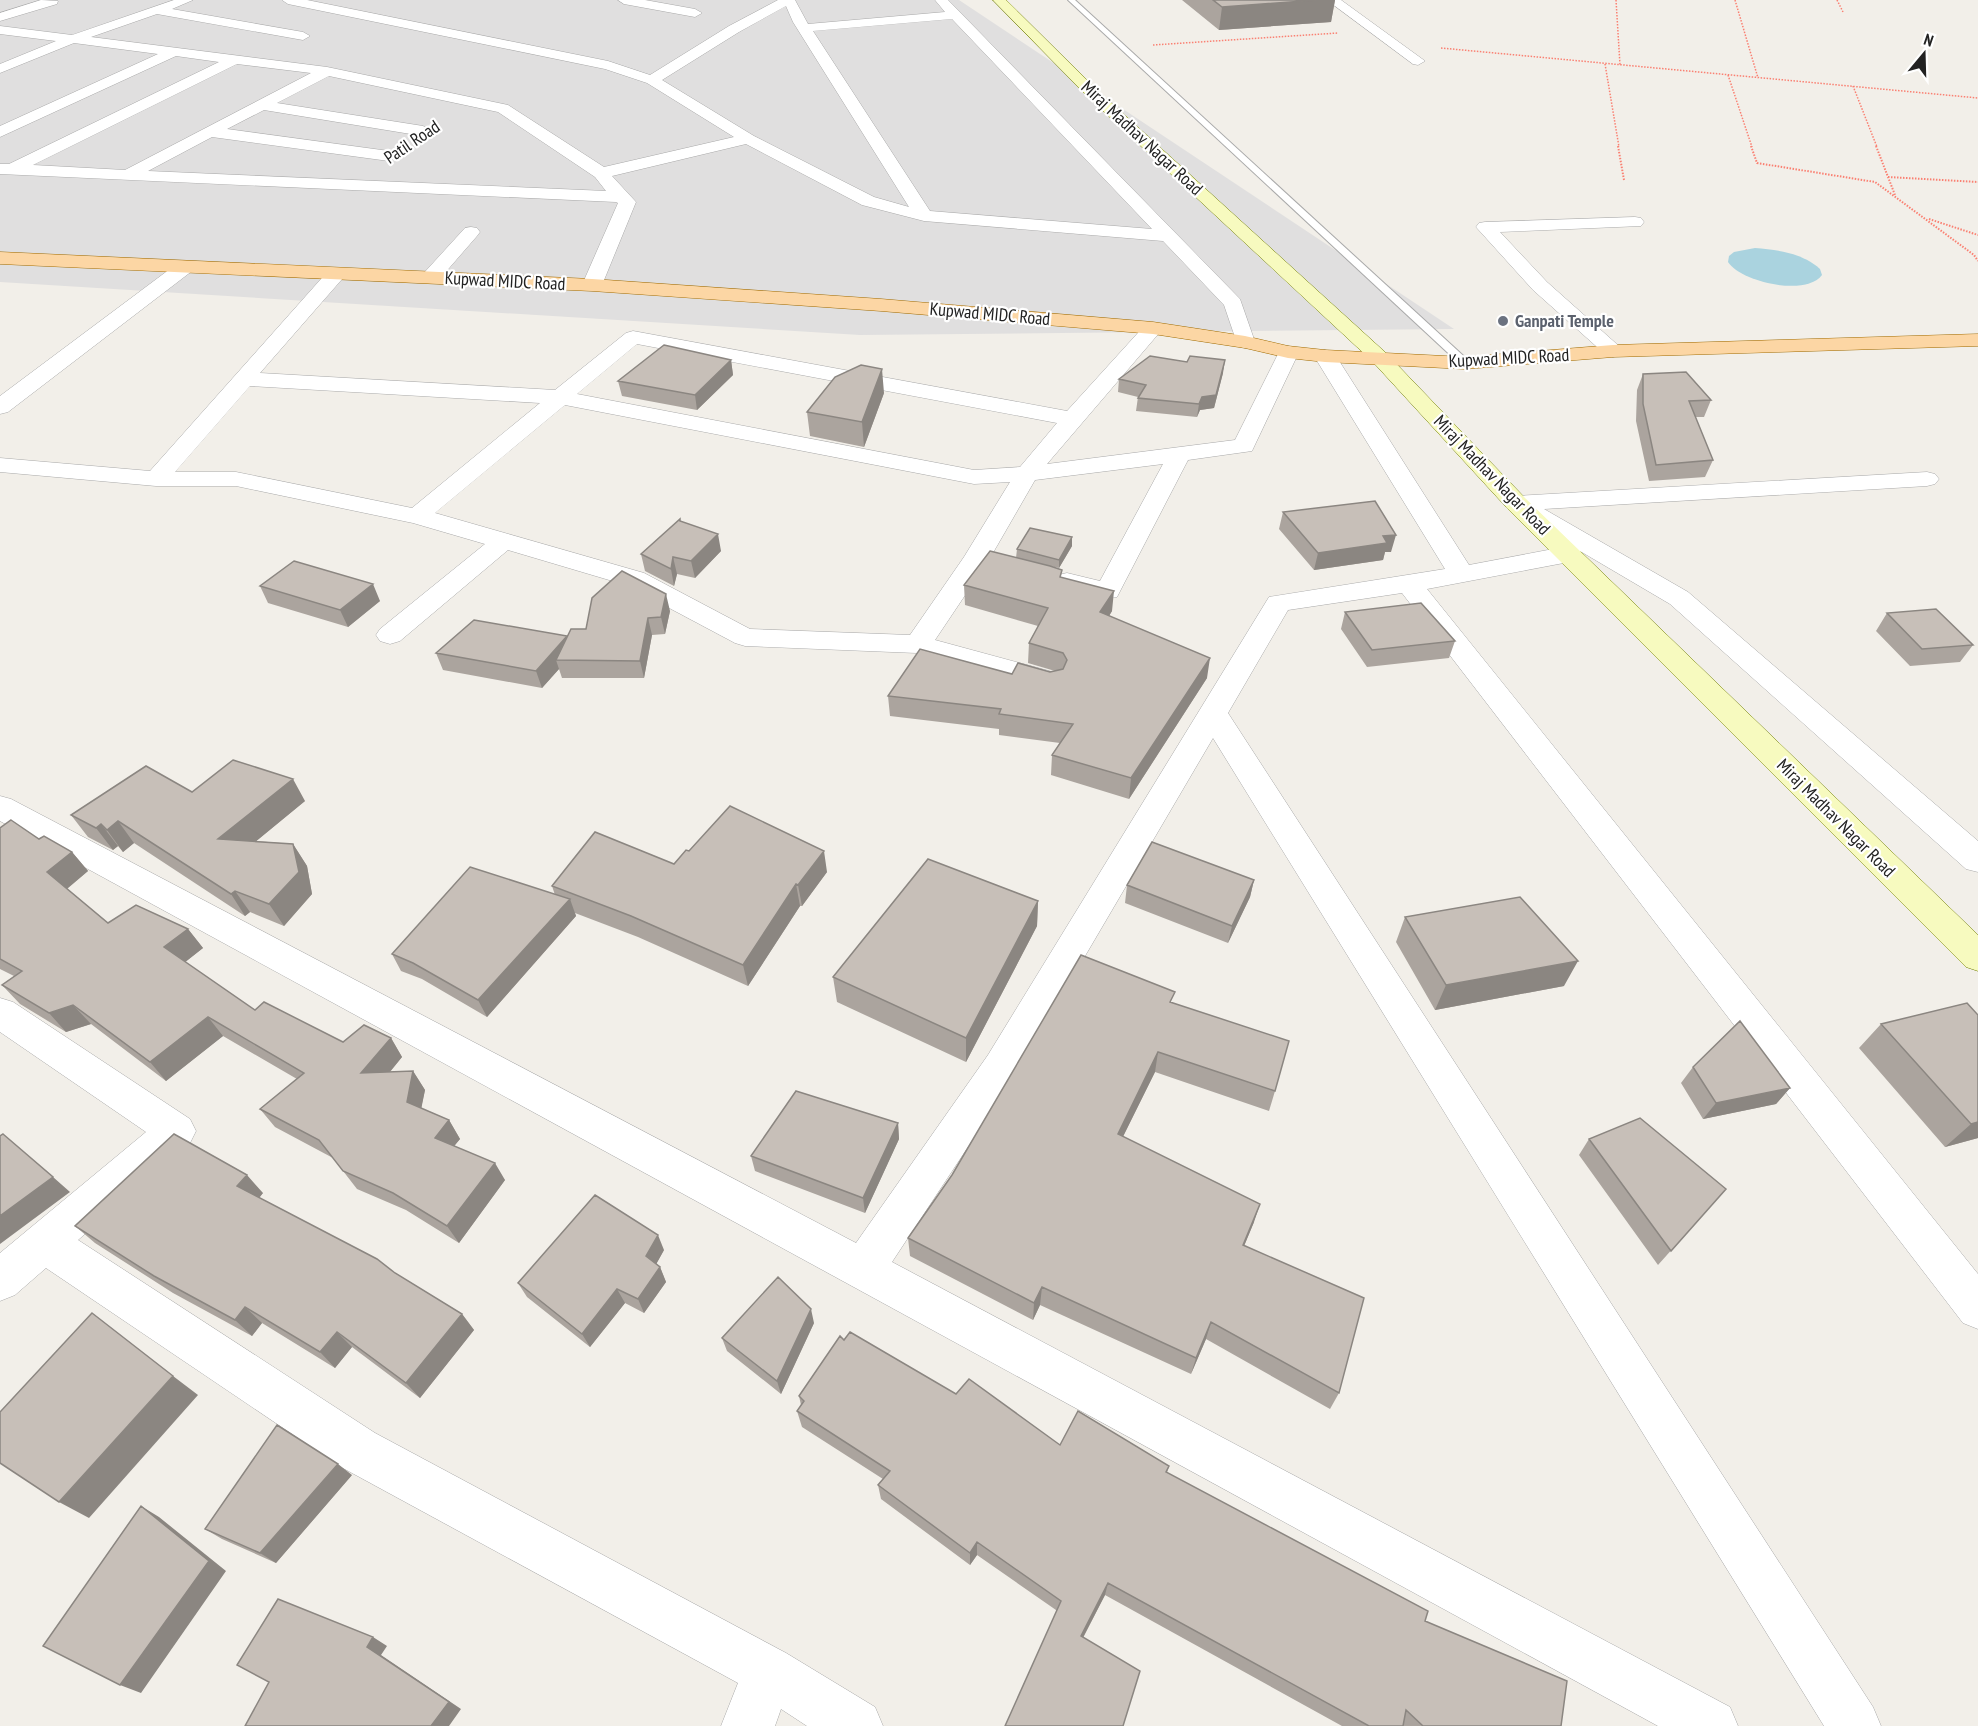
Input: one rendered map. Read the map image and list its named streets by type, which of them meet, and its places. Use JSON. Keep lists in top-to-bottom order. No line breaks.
{"streets":{"main road":["Kupwad MIDC Road"],"street":["Miraj Madhav Nagar Road","Patil Road"]},"crossings":[["Miraj Madhav Nagar Road","Kupwad MIDC Road"]],"places":["Ganpati Temple"],"north":"top"}
